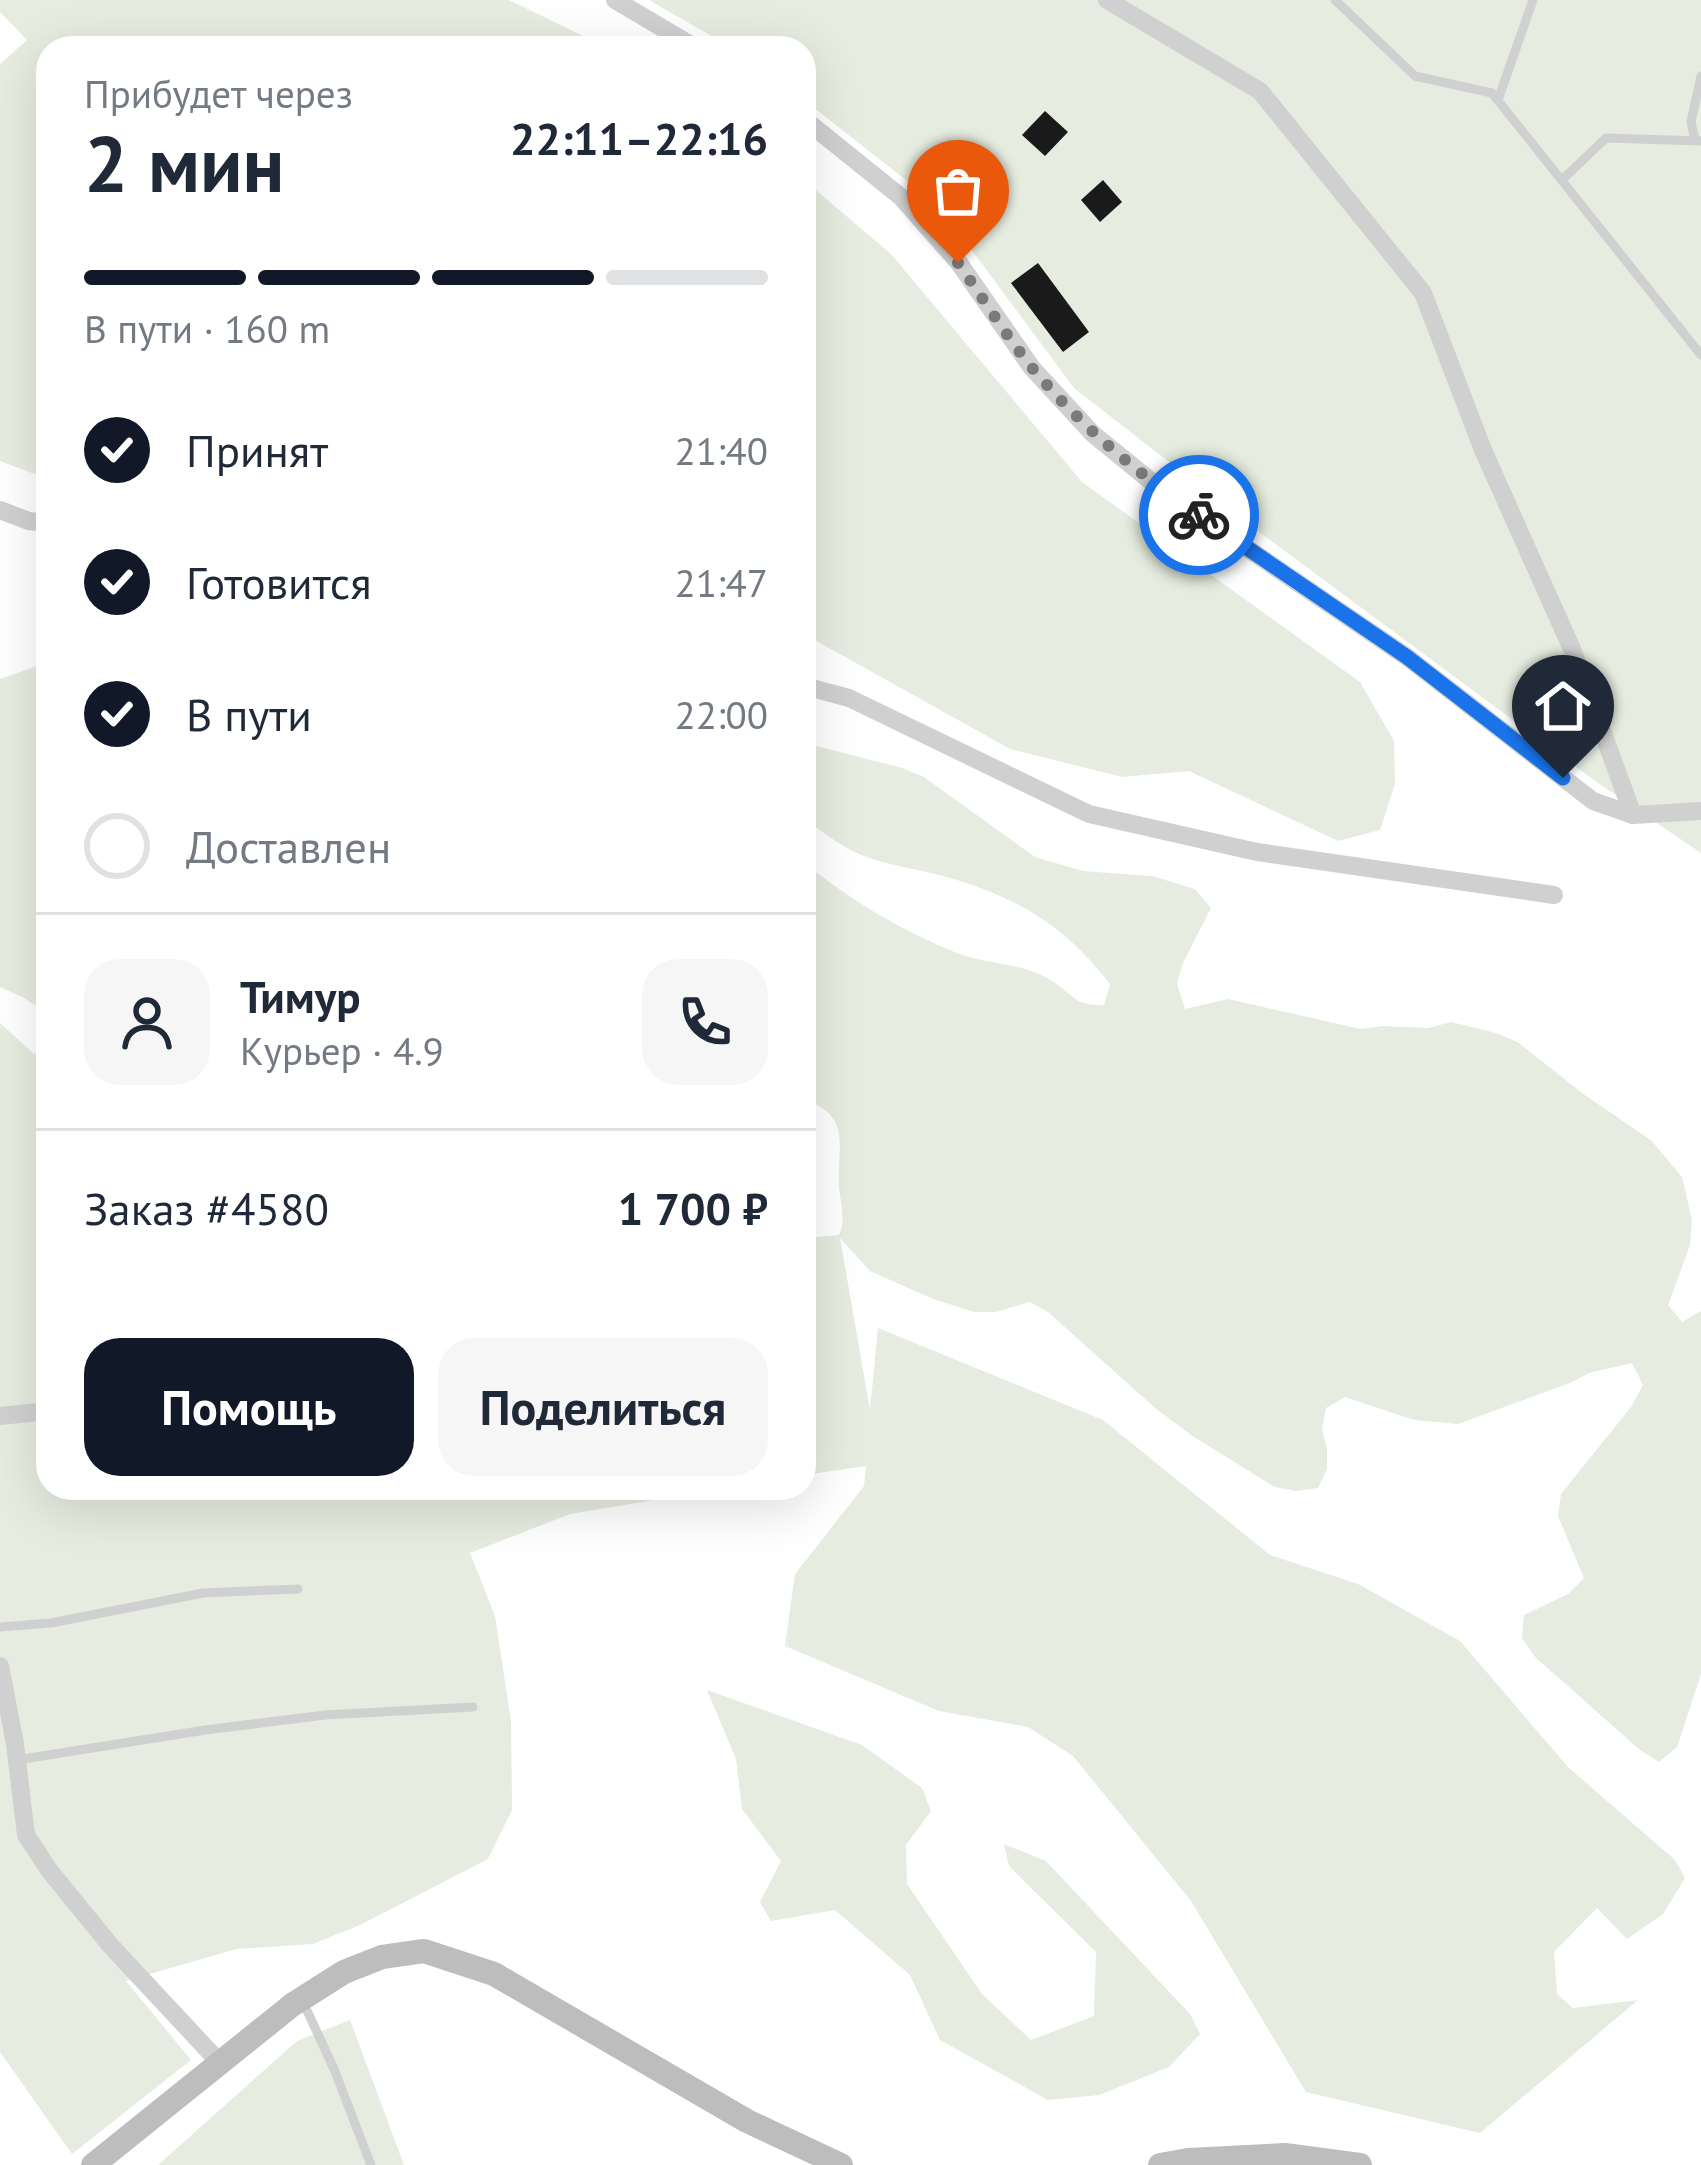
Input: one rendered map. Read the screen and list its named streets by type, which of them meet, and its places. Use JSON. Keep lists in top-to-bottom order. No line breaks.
{"page":{"heading":["2 мин","Прибудет через","22:11–22:16"],"panel":["Тимур","Курьер · 4.9","Заказ #4580","1 700 ₽"],"bar":"В пути · 160 m","list":[["Принят","21:40"],["Готовится","21:47"],["В пути","22:00"],"Доставлен"],"buttons":["Помощь","Поделиться"]}}
